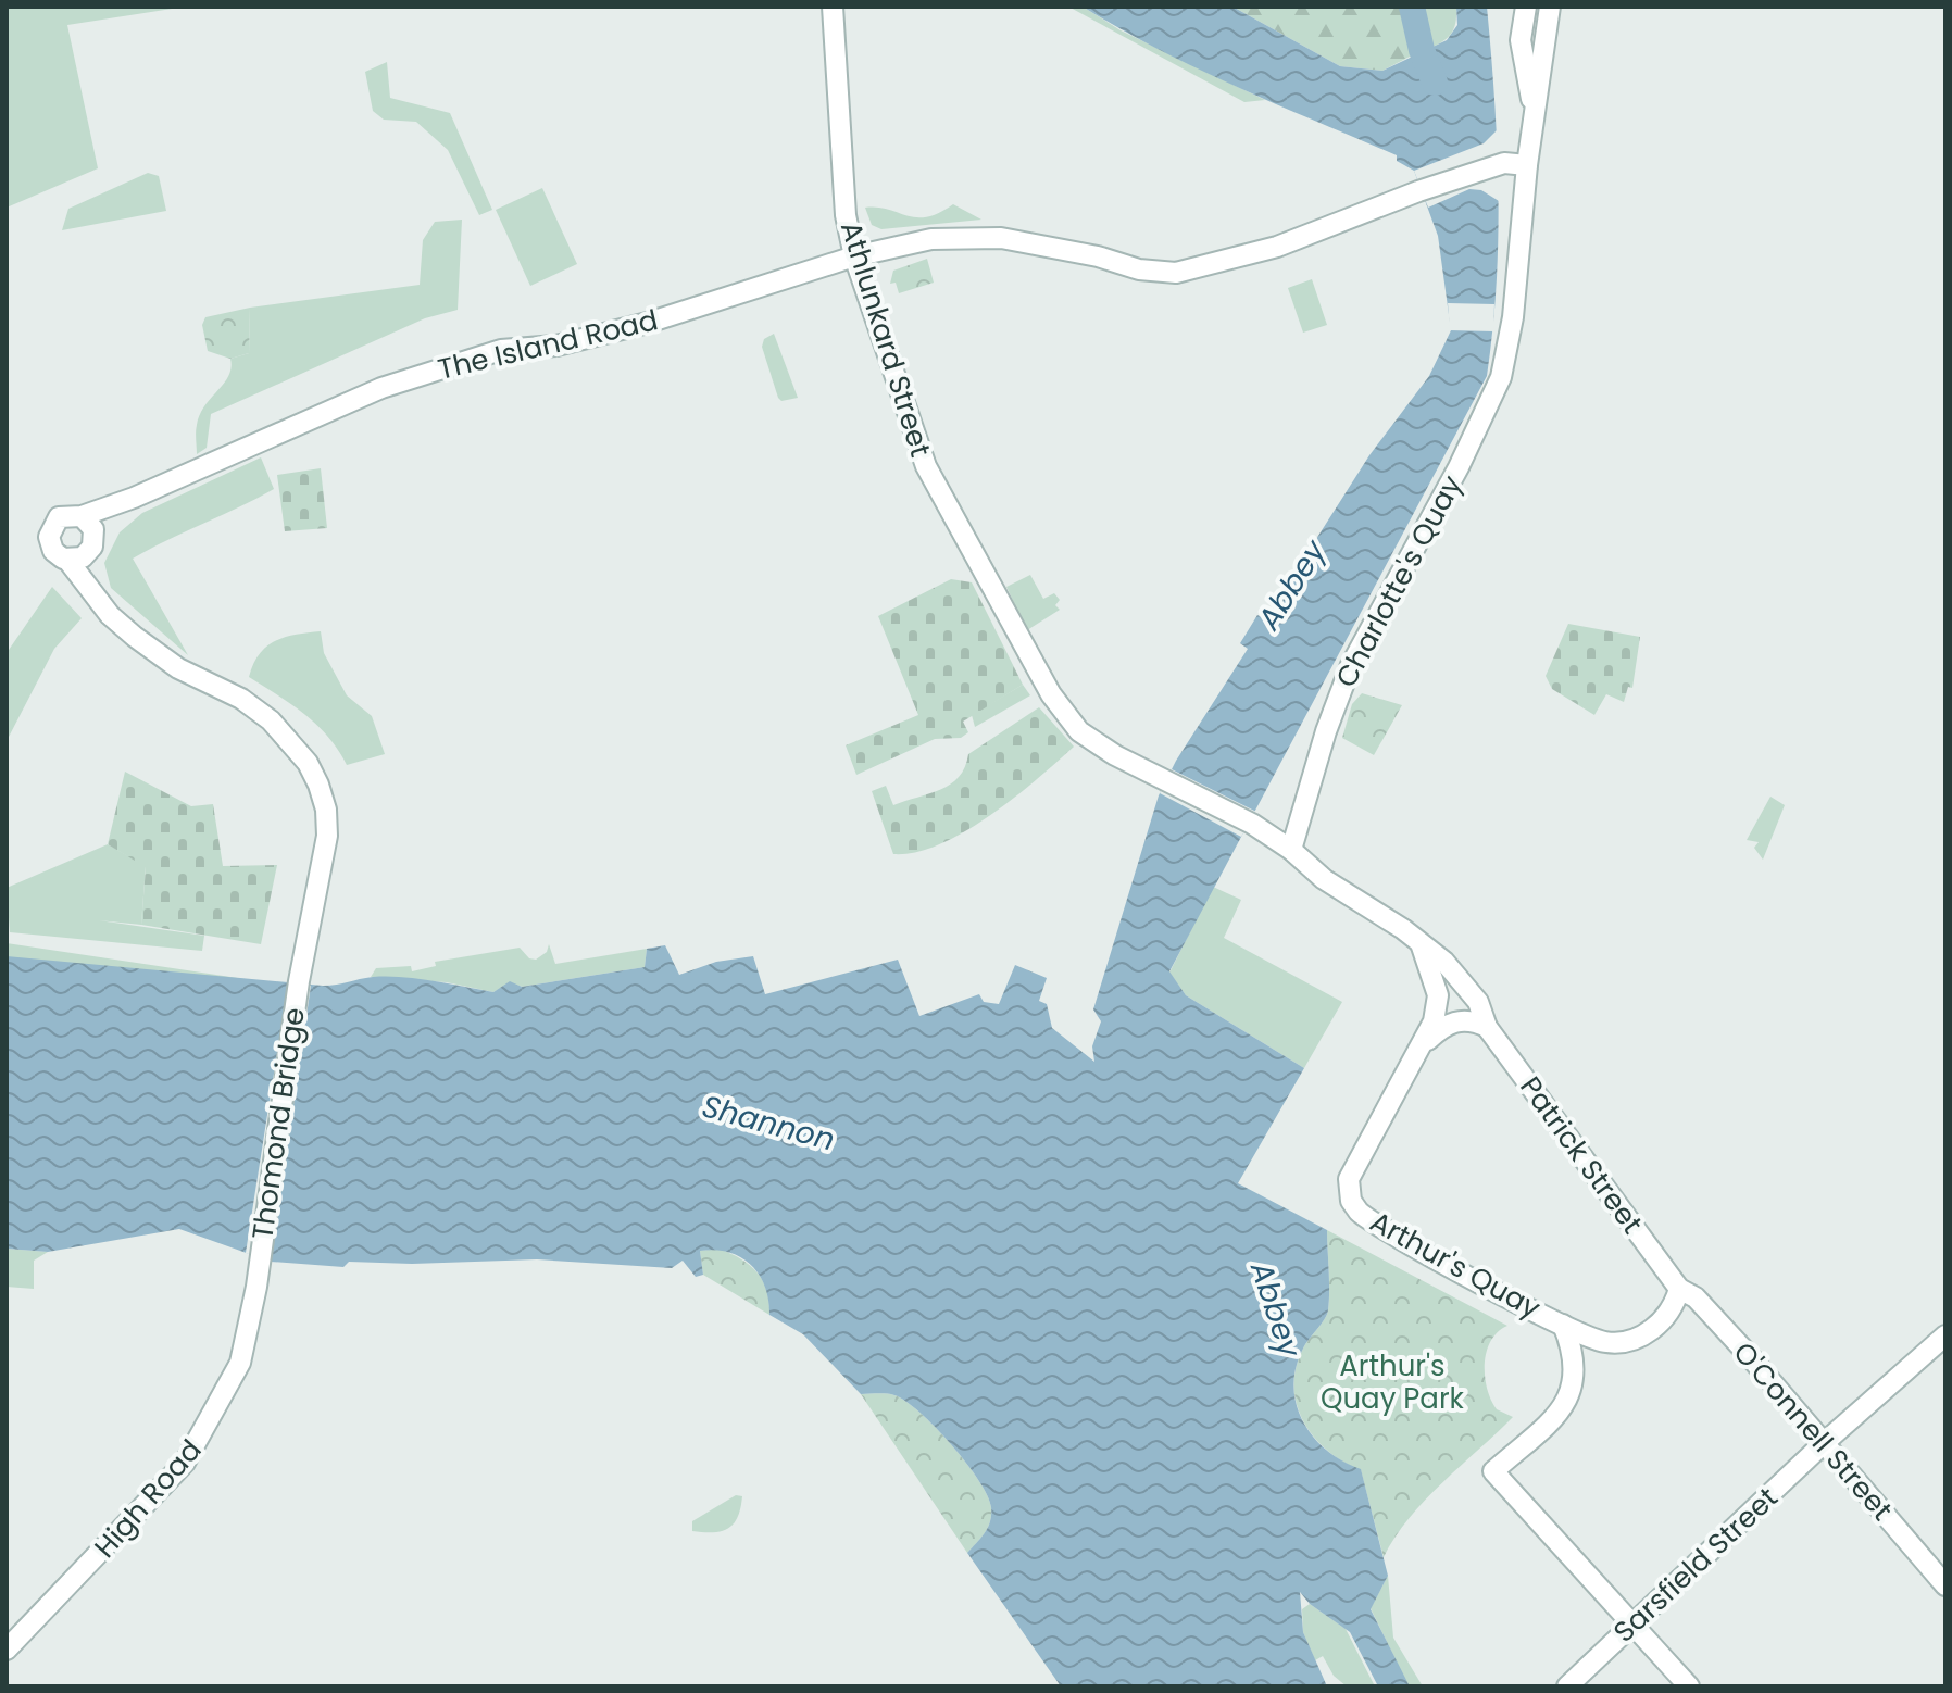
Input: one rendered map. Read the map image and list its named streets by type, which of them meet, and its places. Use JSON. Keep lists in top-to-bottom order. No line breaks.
{"streets":{"main road":["Athlunkard Street","The Island Road","Charlotte's Quay","Thomond Bridge","Patrick Street","Arthur's Quay","O'Connell Street","High Road","Sarsfield Street"]},"crossings":[["Athlunkard Street","The Island Road"],["Athlunkard Street","Patrick Street"],["The Island Road","Charlotte's Quay"],["The Island Road","Thomond Bridge"],["Charlotte's Quay","Patrick Street"],["Thomond Bridge","High Road"],["Patrick Street","Arthur's Quay"],["Patrick Street","O'Connell Street"],["Arthur's Quay","O'Connell Street"],["O'Connell Street","Sarsfield Street"]],"water":["Abbey","Shannon"],"parks":["Arthur's Quay Park"]}
